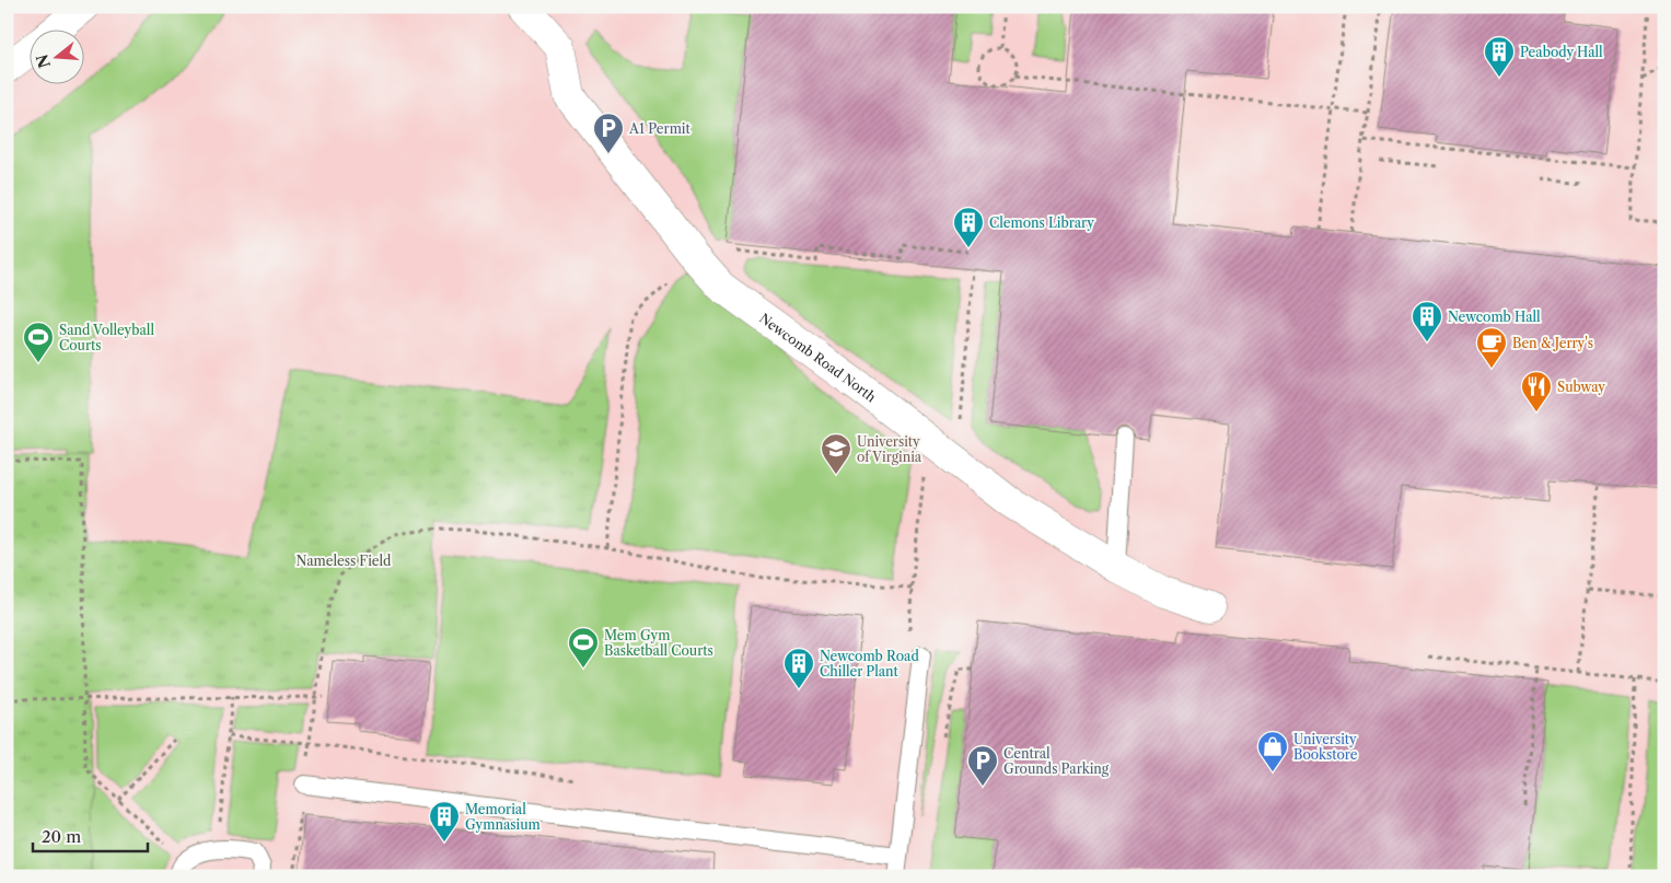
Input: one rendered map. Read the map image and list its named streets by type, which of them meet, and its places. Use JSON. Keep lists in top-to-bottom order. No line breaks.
{"streets":{"street":["Newcomb Road North"]},"parks":["Nameless Field"],"places":{"building":["Peabody Hall","Clemons Library","Newcomb Hall","Newcomb Road Chiller Plant","Memorial Gymnasium"],"parking":["A1 Permit","Central Grounds Parking"],"sports":["Sand Volleyball Courts","Mem Gym Basketball Courts"],"cafe":["Ben & Jerry's"],"restaurant":["Subway"],"school or university":["University of Virginia"],"shop":["University Bookstore"]},"scale_bar":"20 m","north":"left"}
